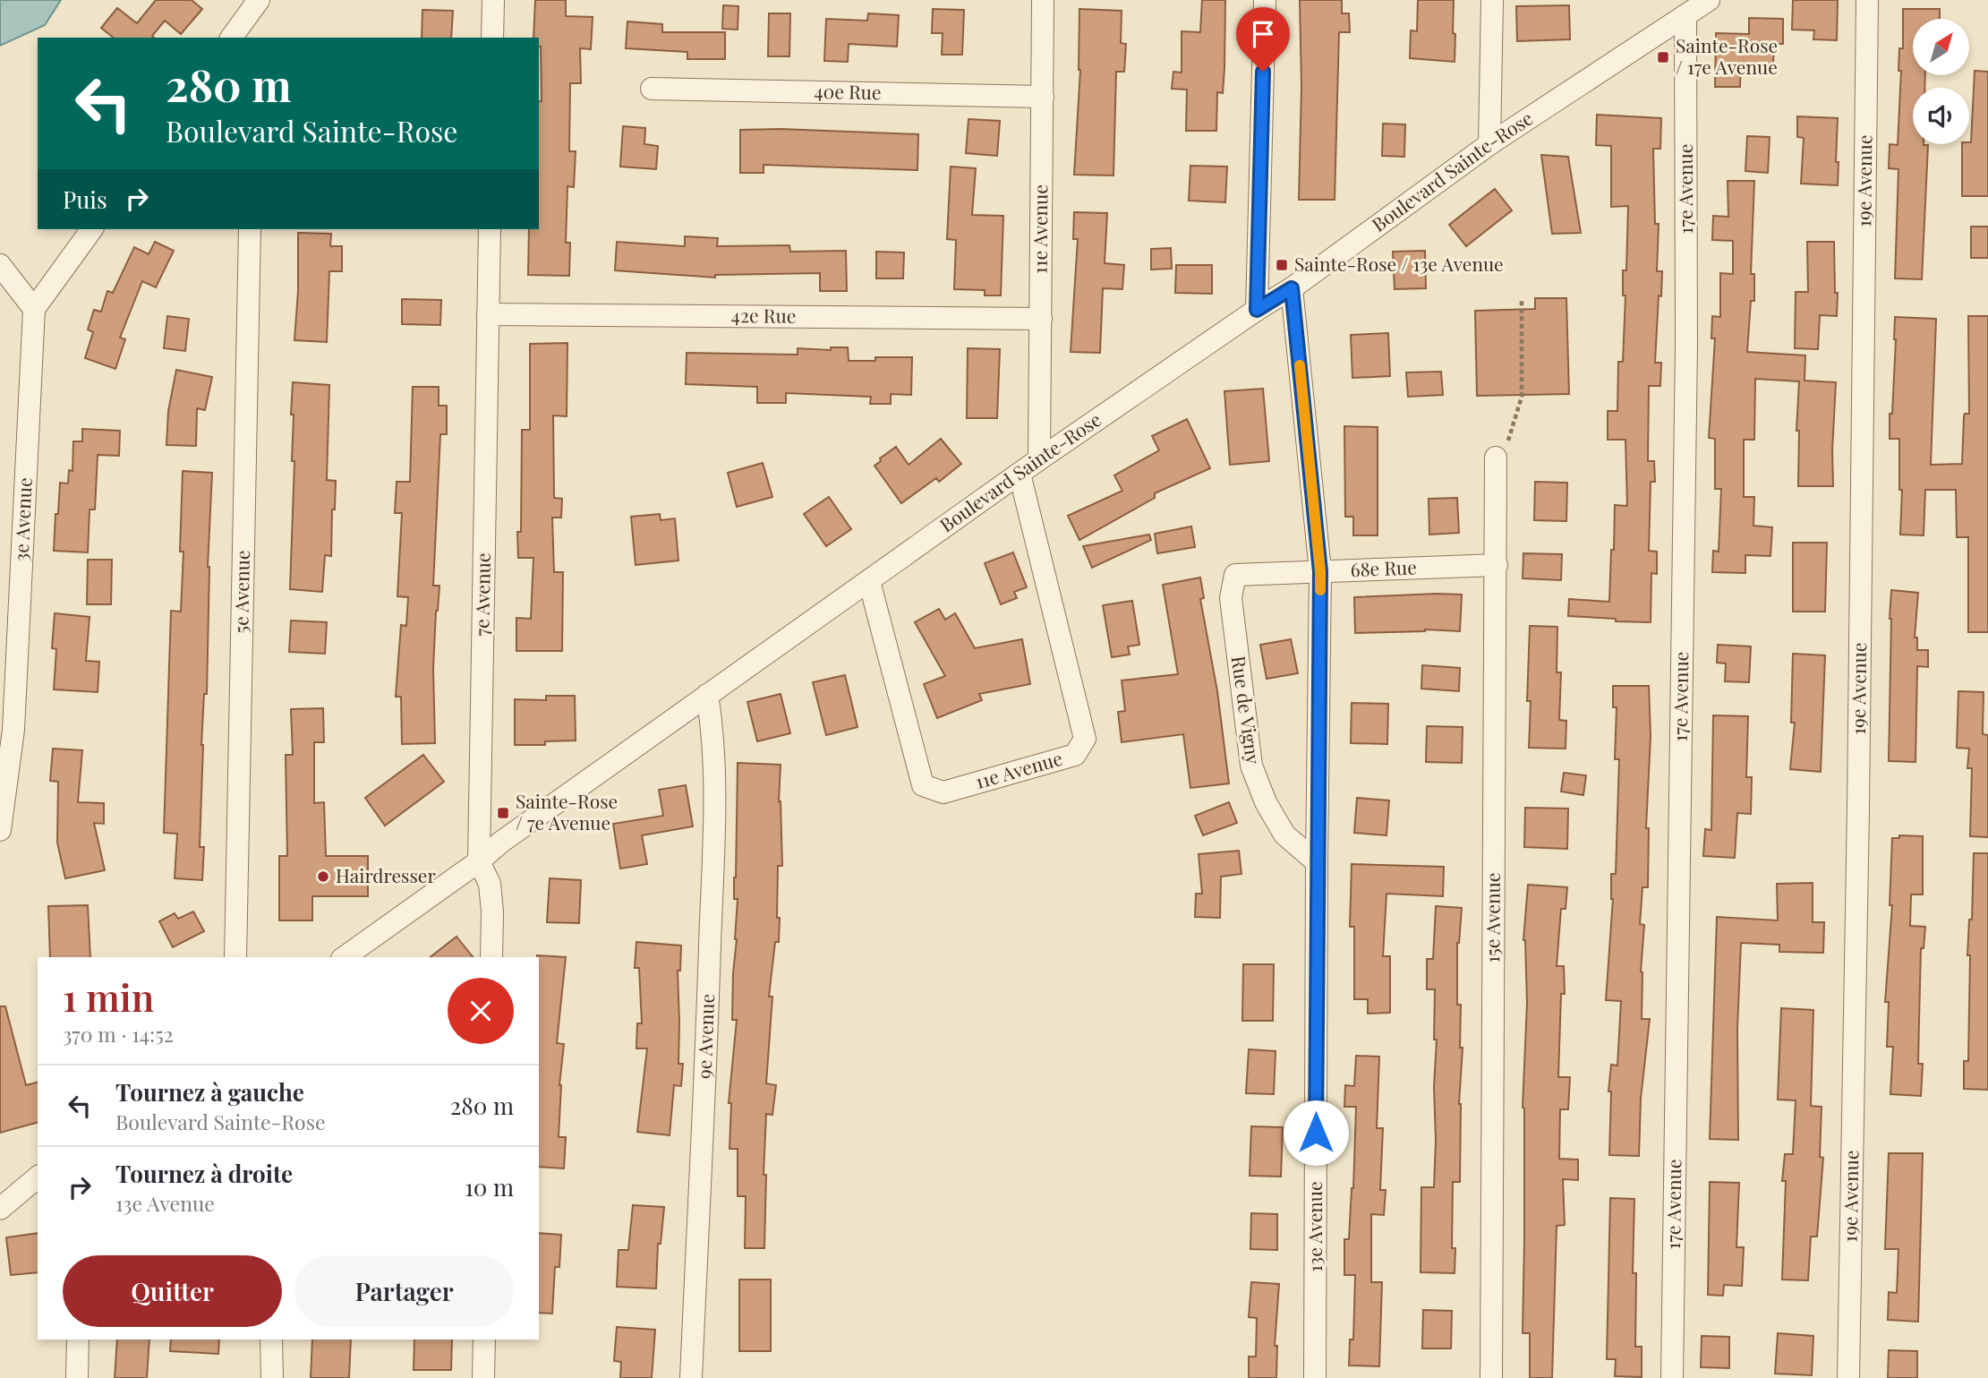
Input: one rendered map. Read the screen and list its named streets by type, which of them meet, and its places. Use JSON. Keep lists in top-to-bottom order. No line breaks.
{"streets":{"street":["40e Rue","Boulevard Sainte-Rose","19e Avenue","17e Avenue","11e Avenue","42e Rue","3e Avenue","68e Rue","5e Avenue","7e Avenue","Rue de Vigny","15e Avenue","9e Avenue","13e Avenue"]},"crossings":[["40e Rue","11e Avenue"],["Boulevard Sainte-Rose","17e Avenue"],["Boulevard Sainte-Rose","11e Avenue"],["Boulevard Sainte-Rose","7e Avenue"],["Boulevard Sainte-Rose","9e Avenue"],["Boulevard Sainte-Rose","13e Avenue"],["11e Avenue","42e Rue"],["42e Rue","7e Avenue"],["68e Rue","Rue de Vigny"],["68e Rue","15e Avenue"],["68e Rue","13e Avenue"],["Rue de Vigny","13e Avenue"]],"places":{"transit":["Sainte-Rose / 17e Avenue","Sainte-Rose / 13e Avenue","Sainte-Rose / 7e Avenue"],"other":["Hairdresser"]},"north":"top right","page":{"turn":["280 m","Boulevard Sainte-Rose"],"then":"Puis","heading":["1 min","370 m · 14:52"],"list":[{"name":"Tournez à gauche","note":"Boulevard Sainte-Rose","value":"280 m"},{"name":"Tournez à droite","note":"13e Avenue","value":"10 m"}],"buttons":["Quitter","Partager"]}}
